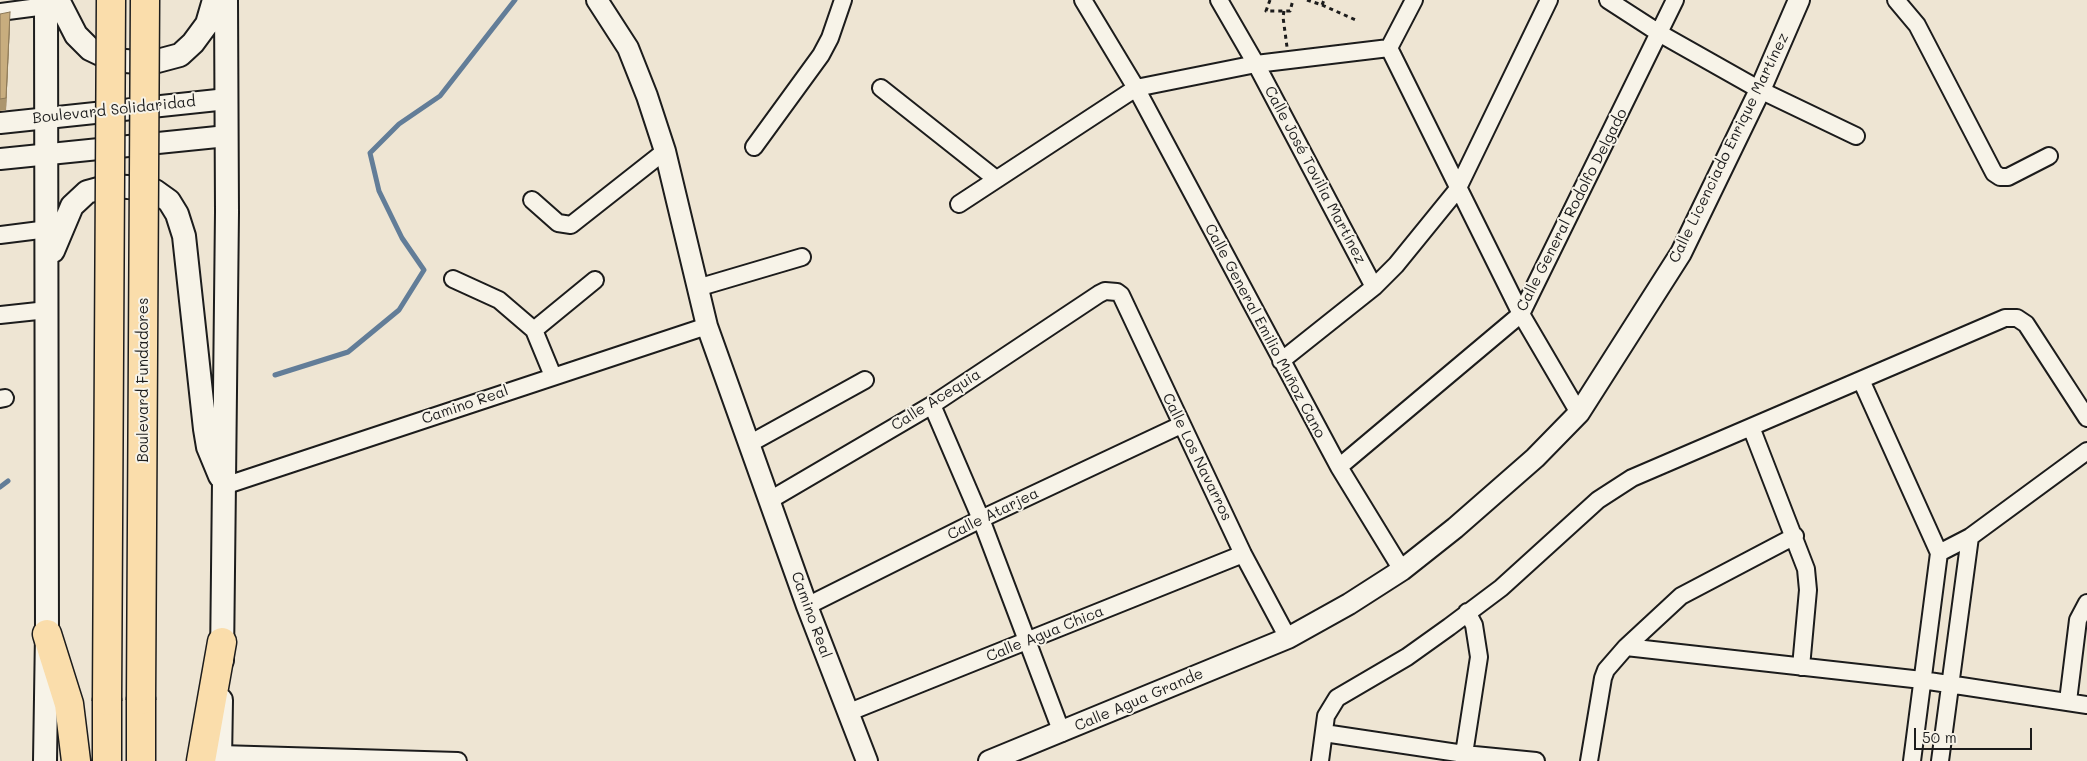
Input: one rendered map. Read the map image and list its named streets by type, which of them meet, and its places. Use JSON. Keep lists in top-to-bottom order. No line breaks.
{"streets":{"highway":["Boulevard Fundadores"],"street":["Boulevard Solidaridad","Calle Licenciado Enrique Martínez","Calle José Tovilia Martínez","Calle General Rodolfo Delgado","Calle General Emilio Muñoz Cano","Calle Acequia","Camino Real","Calle Los Navarros","Calle Atarjea","Calle Agua Chica","Calle Agua Grande"]},"crossings":[["Calle Licenciado Enrique Martínez","Calle General Emilio Muñoz Cano"],["Calle Licenciado Enrique Martínez","Calle Los Navarros"],["Calle Licenciado Enrique Martínez","Calle Agua Grande"],["Calle General Rodolfo Delgado","Calle General Emilio Muñoz Cano"],["Calle Acequia","Camino Real"],["Calle Acequia","Calle Los Navarros"],["Camino Real","Calle Atarjea"],["Camino Real","Calle Agua Chica"],["Calle Los Navarros","Calle Atarjea"],["Calle Los Navarros","Calle Agua Chica"],["Calle Los Navarros","Calle Agua Grande"]],"scale_bar":"50 m"}
